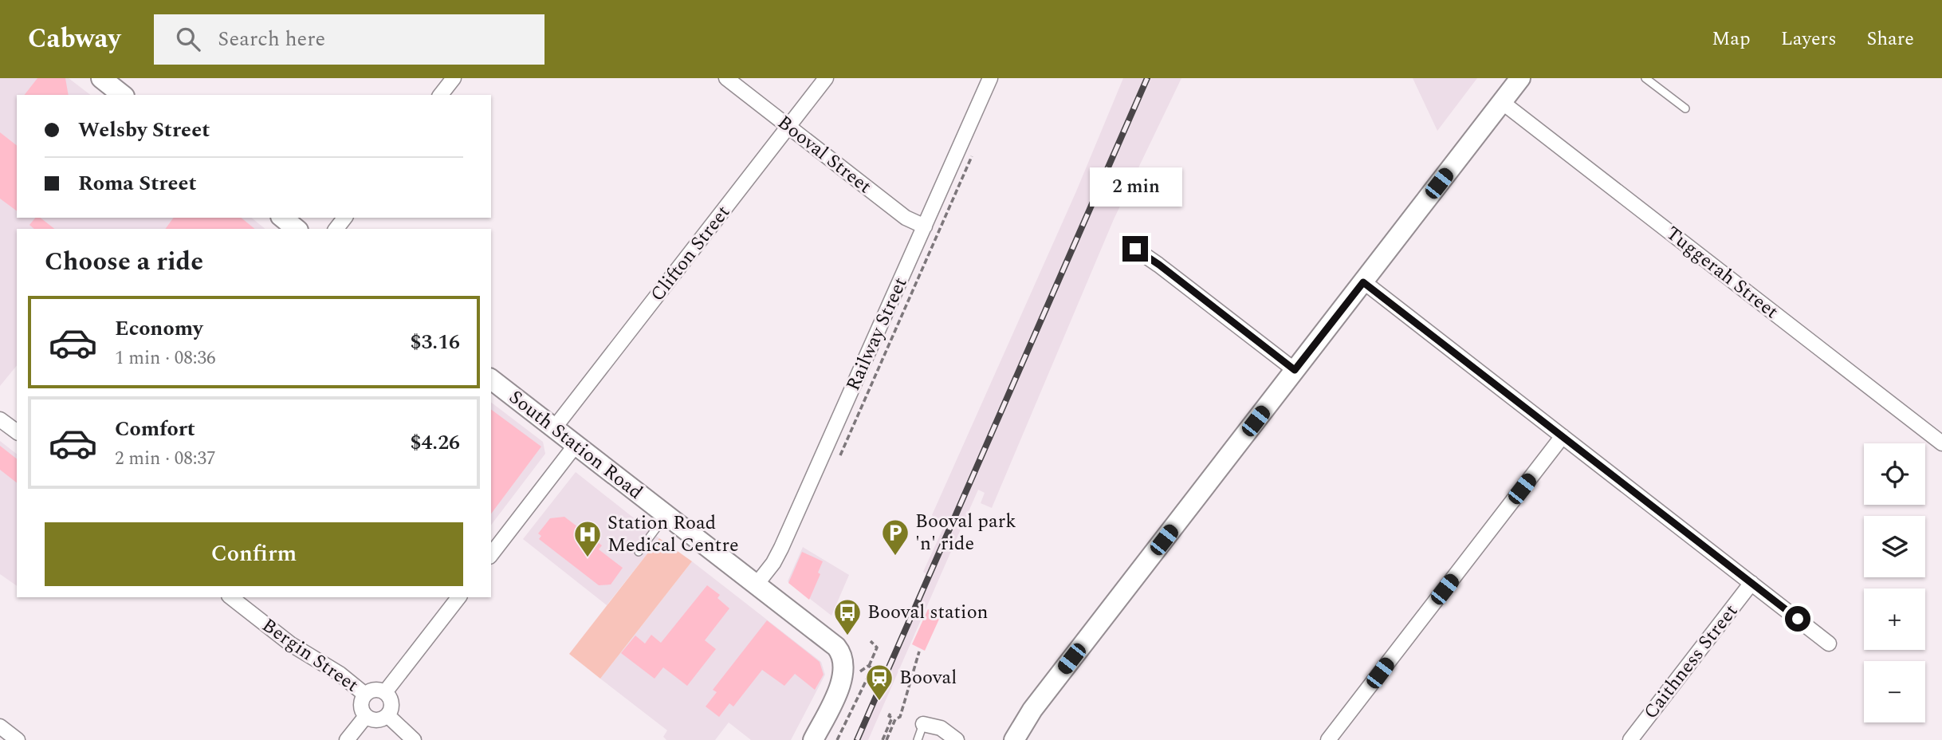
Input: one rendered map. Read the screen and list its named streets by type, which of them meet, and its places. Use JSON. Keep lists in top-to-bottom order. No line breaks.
{"streets":{"street":["Booval Street","Clifton Street","Tuggerah Street","Railway Street","South Station Road","Bergin Street","Caithness Street"]},"crossings":[["Booval Street","Clifton Street"],["Booval Street","Railway Street"],["Clifton Street","South Station Road"],["Railway Street","South Station Road"]],"places":{"parking":["Booval park 'n' ride"],"hospital":["Station Road Medical Centre"],"bus stop":["Booval station"],"station":["Booval"]},"page":{"header":"Cabway","search":"Search here","nav":["Map","Layers","Share"],"banner":["Welsby Street","Roma Street"],"bubble":"2 min","heading":"Choose a ride","list":[{"name":"Economy","note":"1 min · 08:36","value":"$3.16"},{"name":"Comfort","note":"2 min · 08:37","value":"$4.26"}],"map_buttons":["+","−"],"buttons":"Confirm"}}
